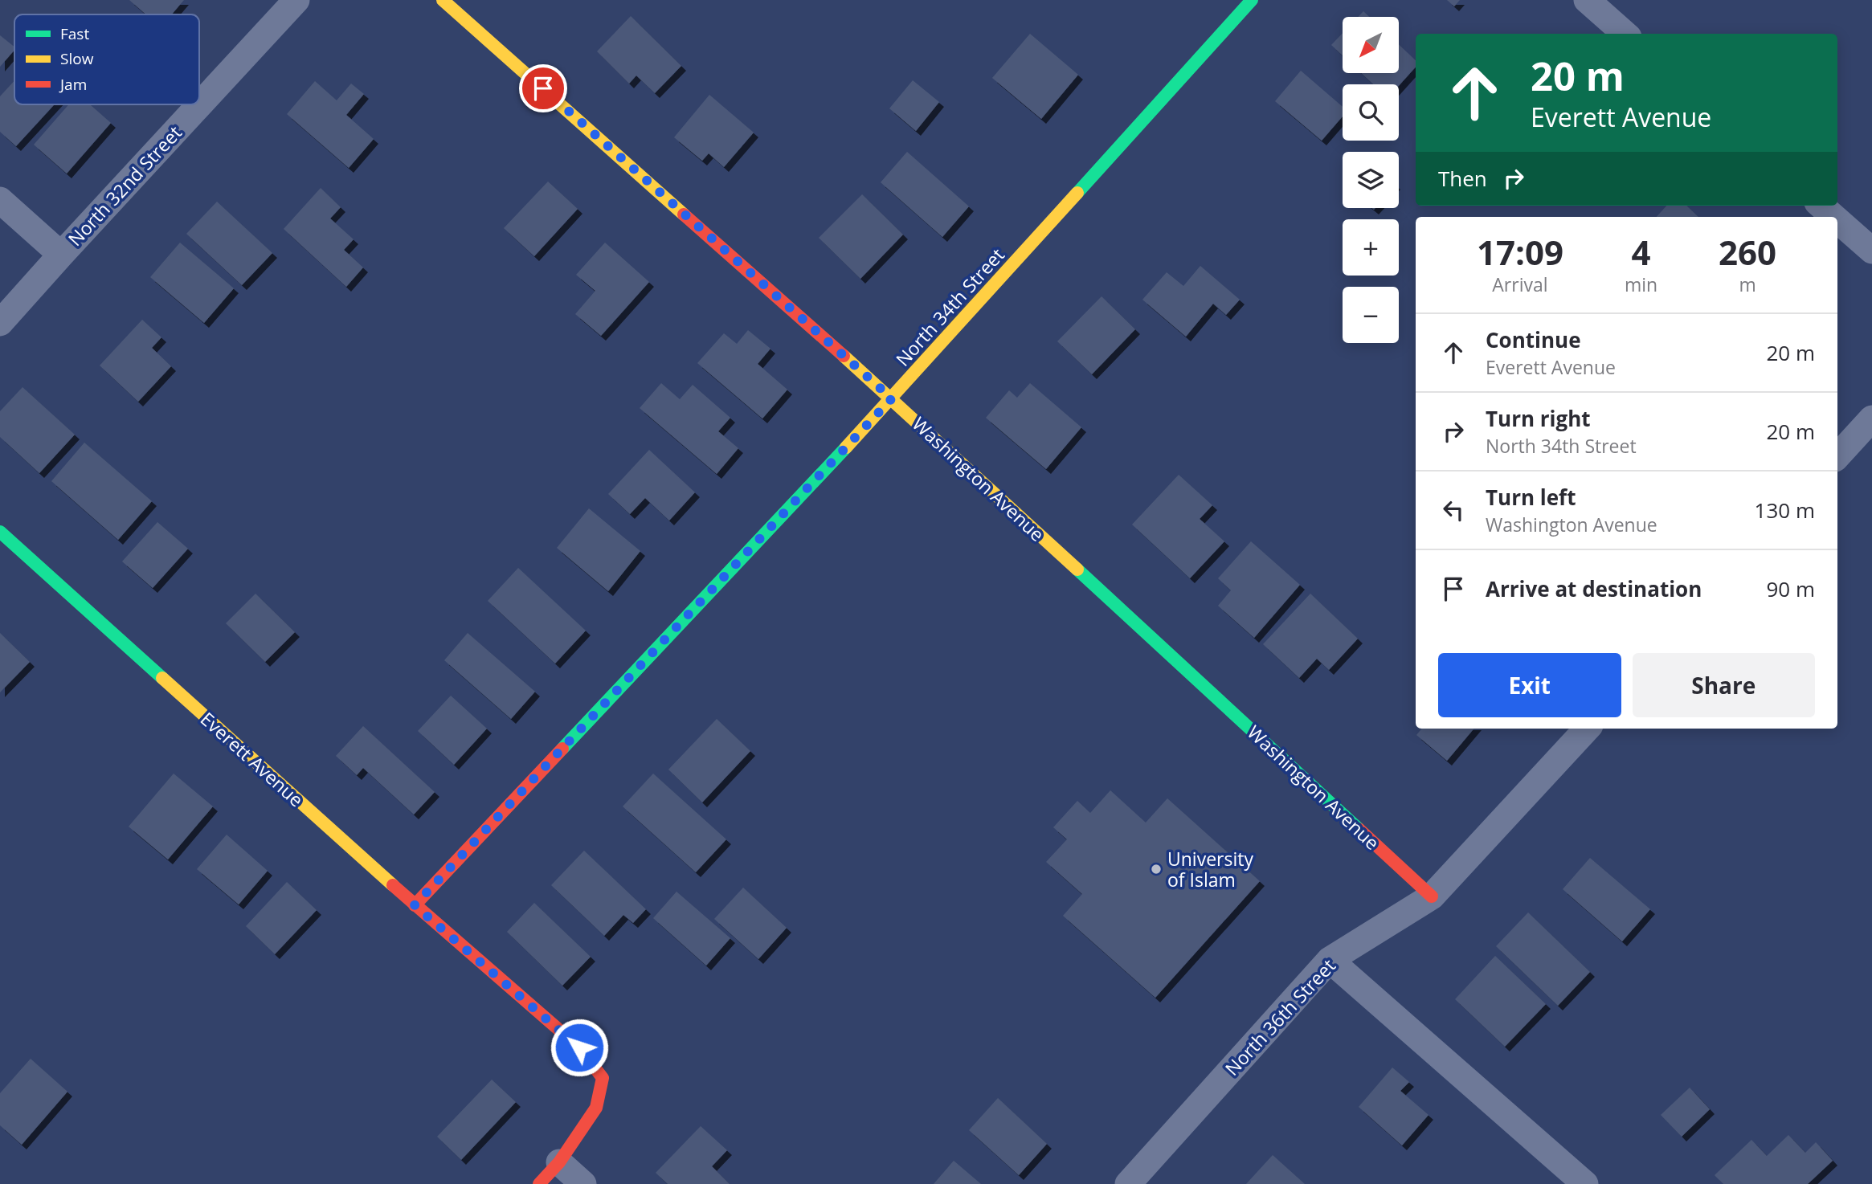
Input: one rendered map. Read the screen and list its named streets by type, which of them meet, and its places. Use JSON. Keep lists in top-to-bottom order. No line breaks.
{"streets":{"street":["North 32nd Street","North 34th Street","Washington Avenue","Everett Avenue","North 36th Street"]},"crossings":[["North 34th Street","Washington Avenue"],["North 34th Street","Everett Avenue"],["Washington Avenue","North 36th Street"]],"places":["University of Islam"],"legend":["Fast","Slow","Jam"],"north":"bottom left","page":{"map_buttons":["+","−"],"turn":["20 m","Everett Avenue"],"then":"Then","eta":["17:09","Arrival","4","min","260","m"],"list":[{"name":"Continue","note":"Everett Avenue","value":"20 m"},{"name":"Turn right","note":"North 34th Street","value":"20 m"},{"name":"Turn left","note":"Washington Avenue","value":"130 m"},{"name":"Arrive at destination","value":"90 m"}],"buttons":["Exit","Share"]}}
